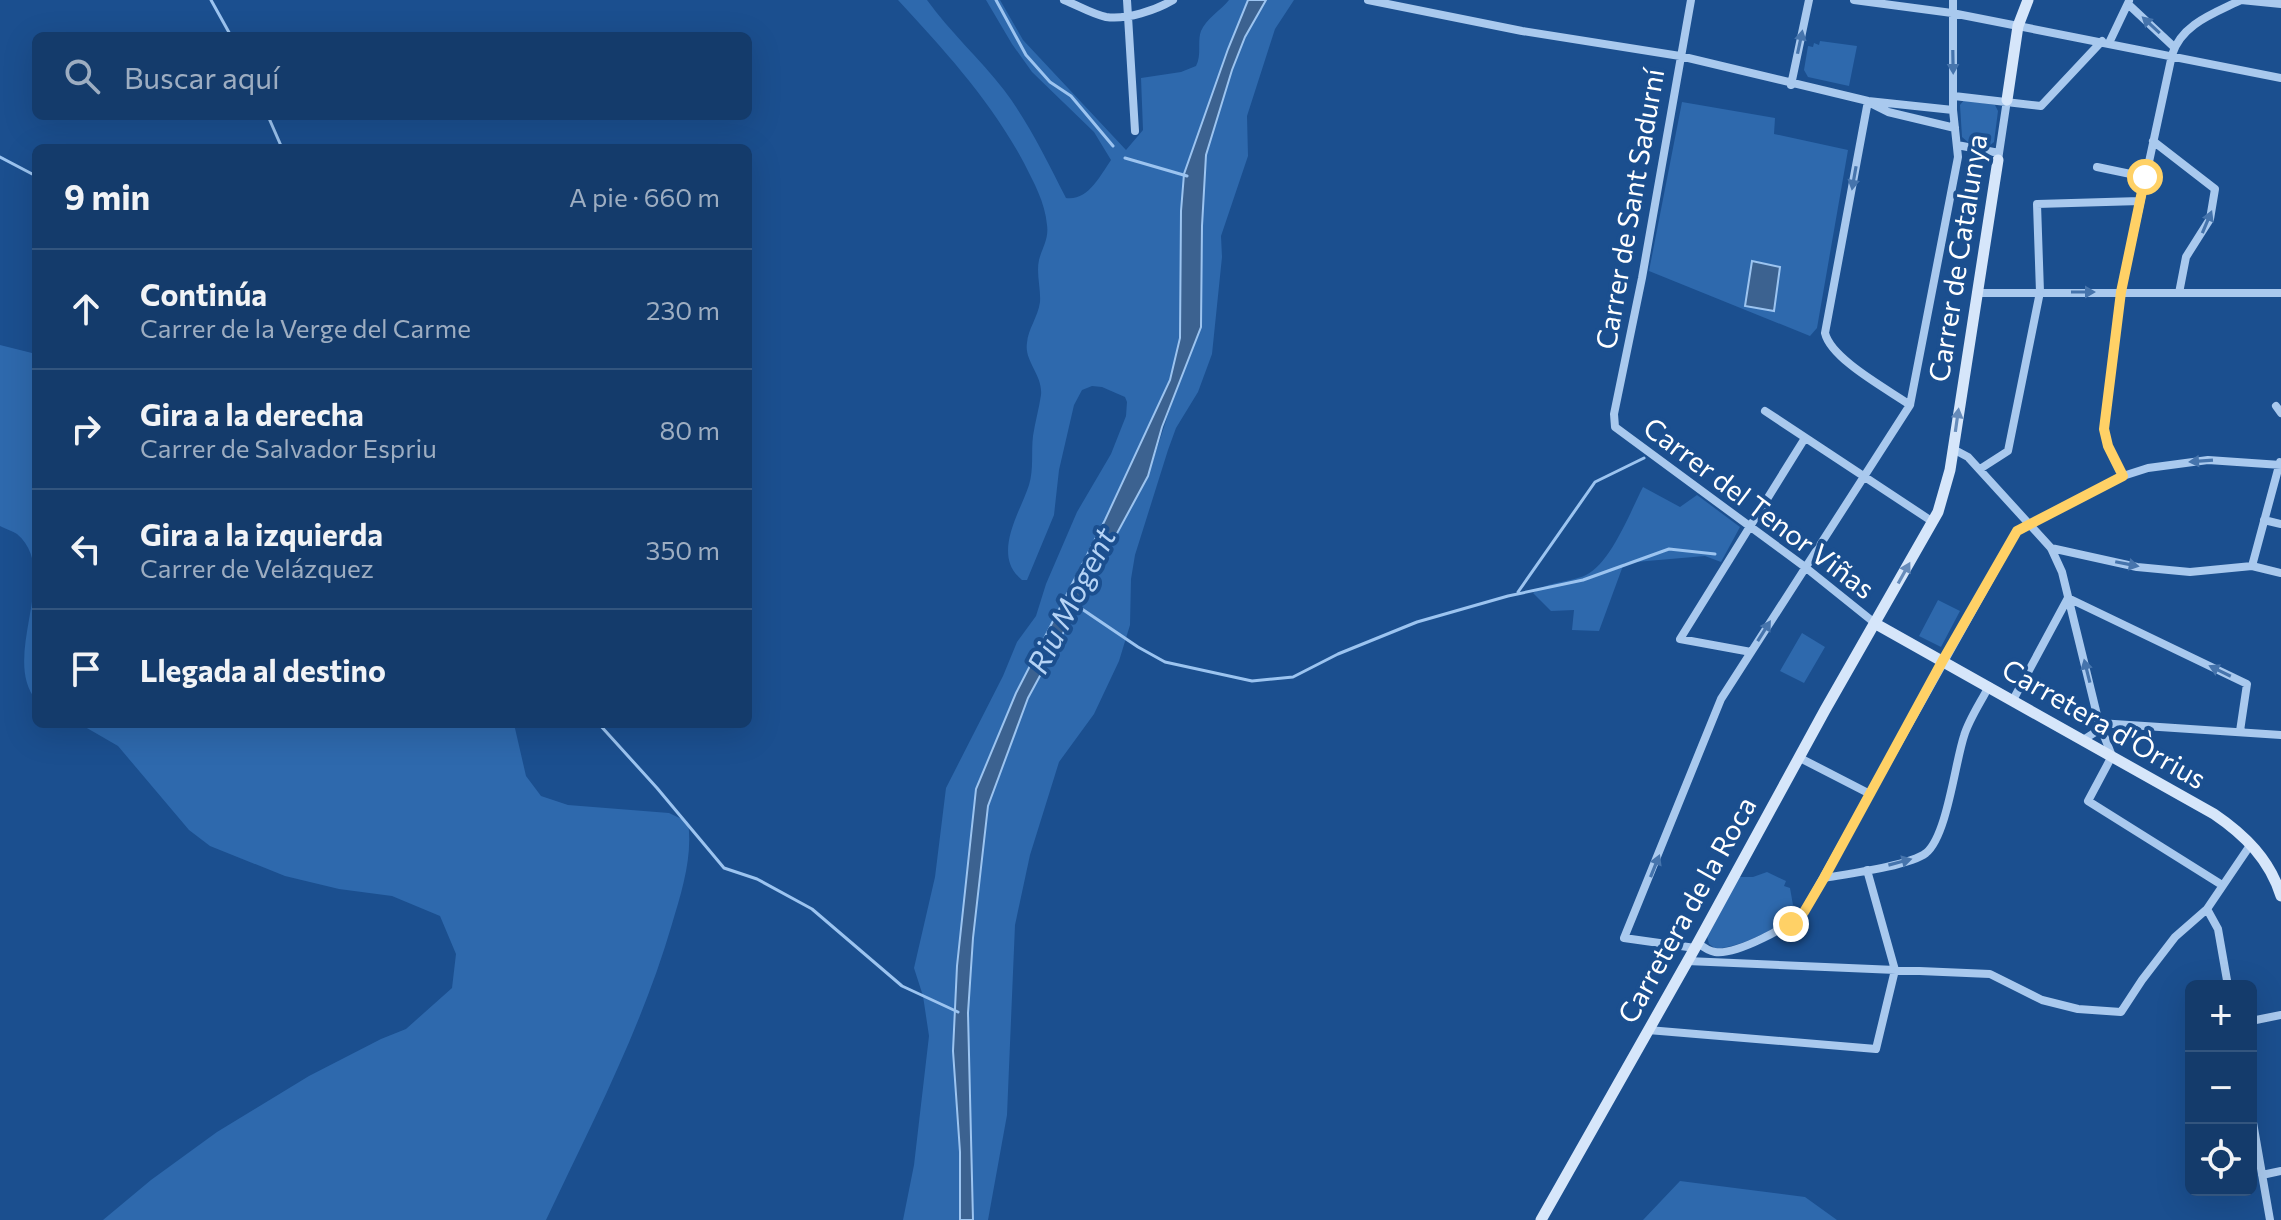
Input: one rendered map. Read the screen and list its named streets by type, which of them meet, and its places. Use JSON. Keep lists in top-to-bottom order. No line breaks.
{"streets":{"street":["Carrer de Sant Sadurní","Carrer de Catalunya","Carrer del Tenor Viñas","Carretera d'Òrrius","Carretera de la Roca"]},"crossings":[["Carrer de Sant Sadurní","Carrer del Tenor Viñas"],["Carrer de Catalunya","Carrer del Tenor Viñas"],["Carrer de Catalunya","Carretera d'Òrrius"],["Carrer de Catalunya","Carretera de la Roca"],["Carrer del Tenor Viñas","Carretera d'Òrrius"],["Carrer del Tenor Viñas","Carretera de la Roca"],["Carretera d'Òrrius","Carretera de la Roca"]],"water":["Riu Mogent"],"page":{"search":"Buscar aquí","heading":["9 min","A pie · 660 m"],"list":[["Continúa","Carrer de la Verge del Carme","230 m"],["Gira a la derecha","Carrer de Salvador Espriu","80 m"],["Gira a la izquierda","Carrer de Velázquez","350 m"],"Llegada al destino"],"map_buttons":["+","−"]}}
